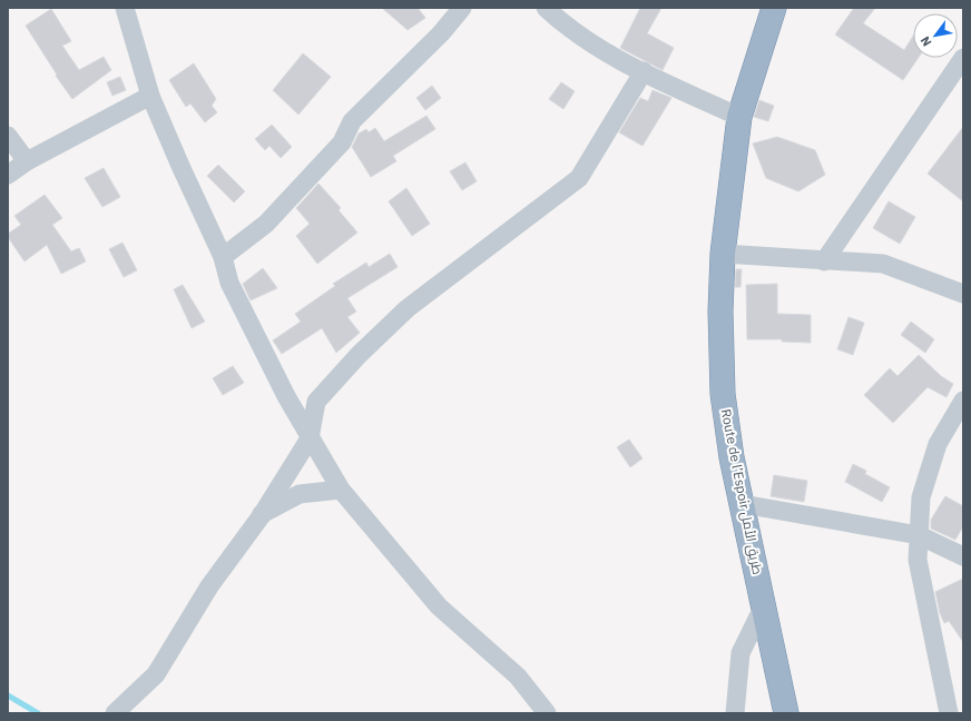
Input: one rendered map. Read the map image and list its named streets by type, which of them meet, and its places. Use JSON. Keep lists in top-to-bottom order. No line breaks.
{"streets":{"highway":["Route de l’Espoir طريق الأمل"]},"north":"bottom left"}
